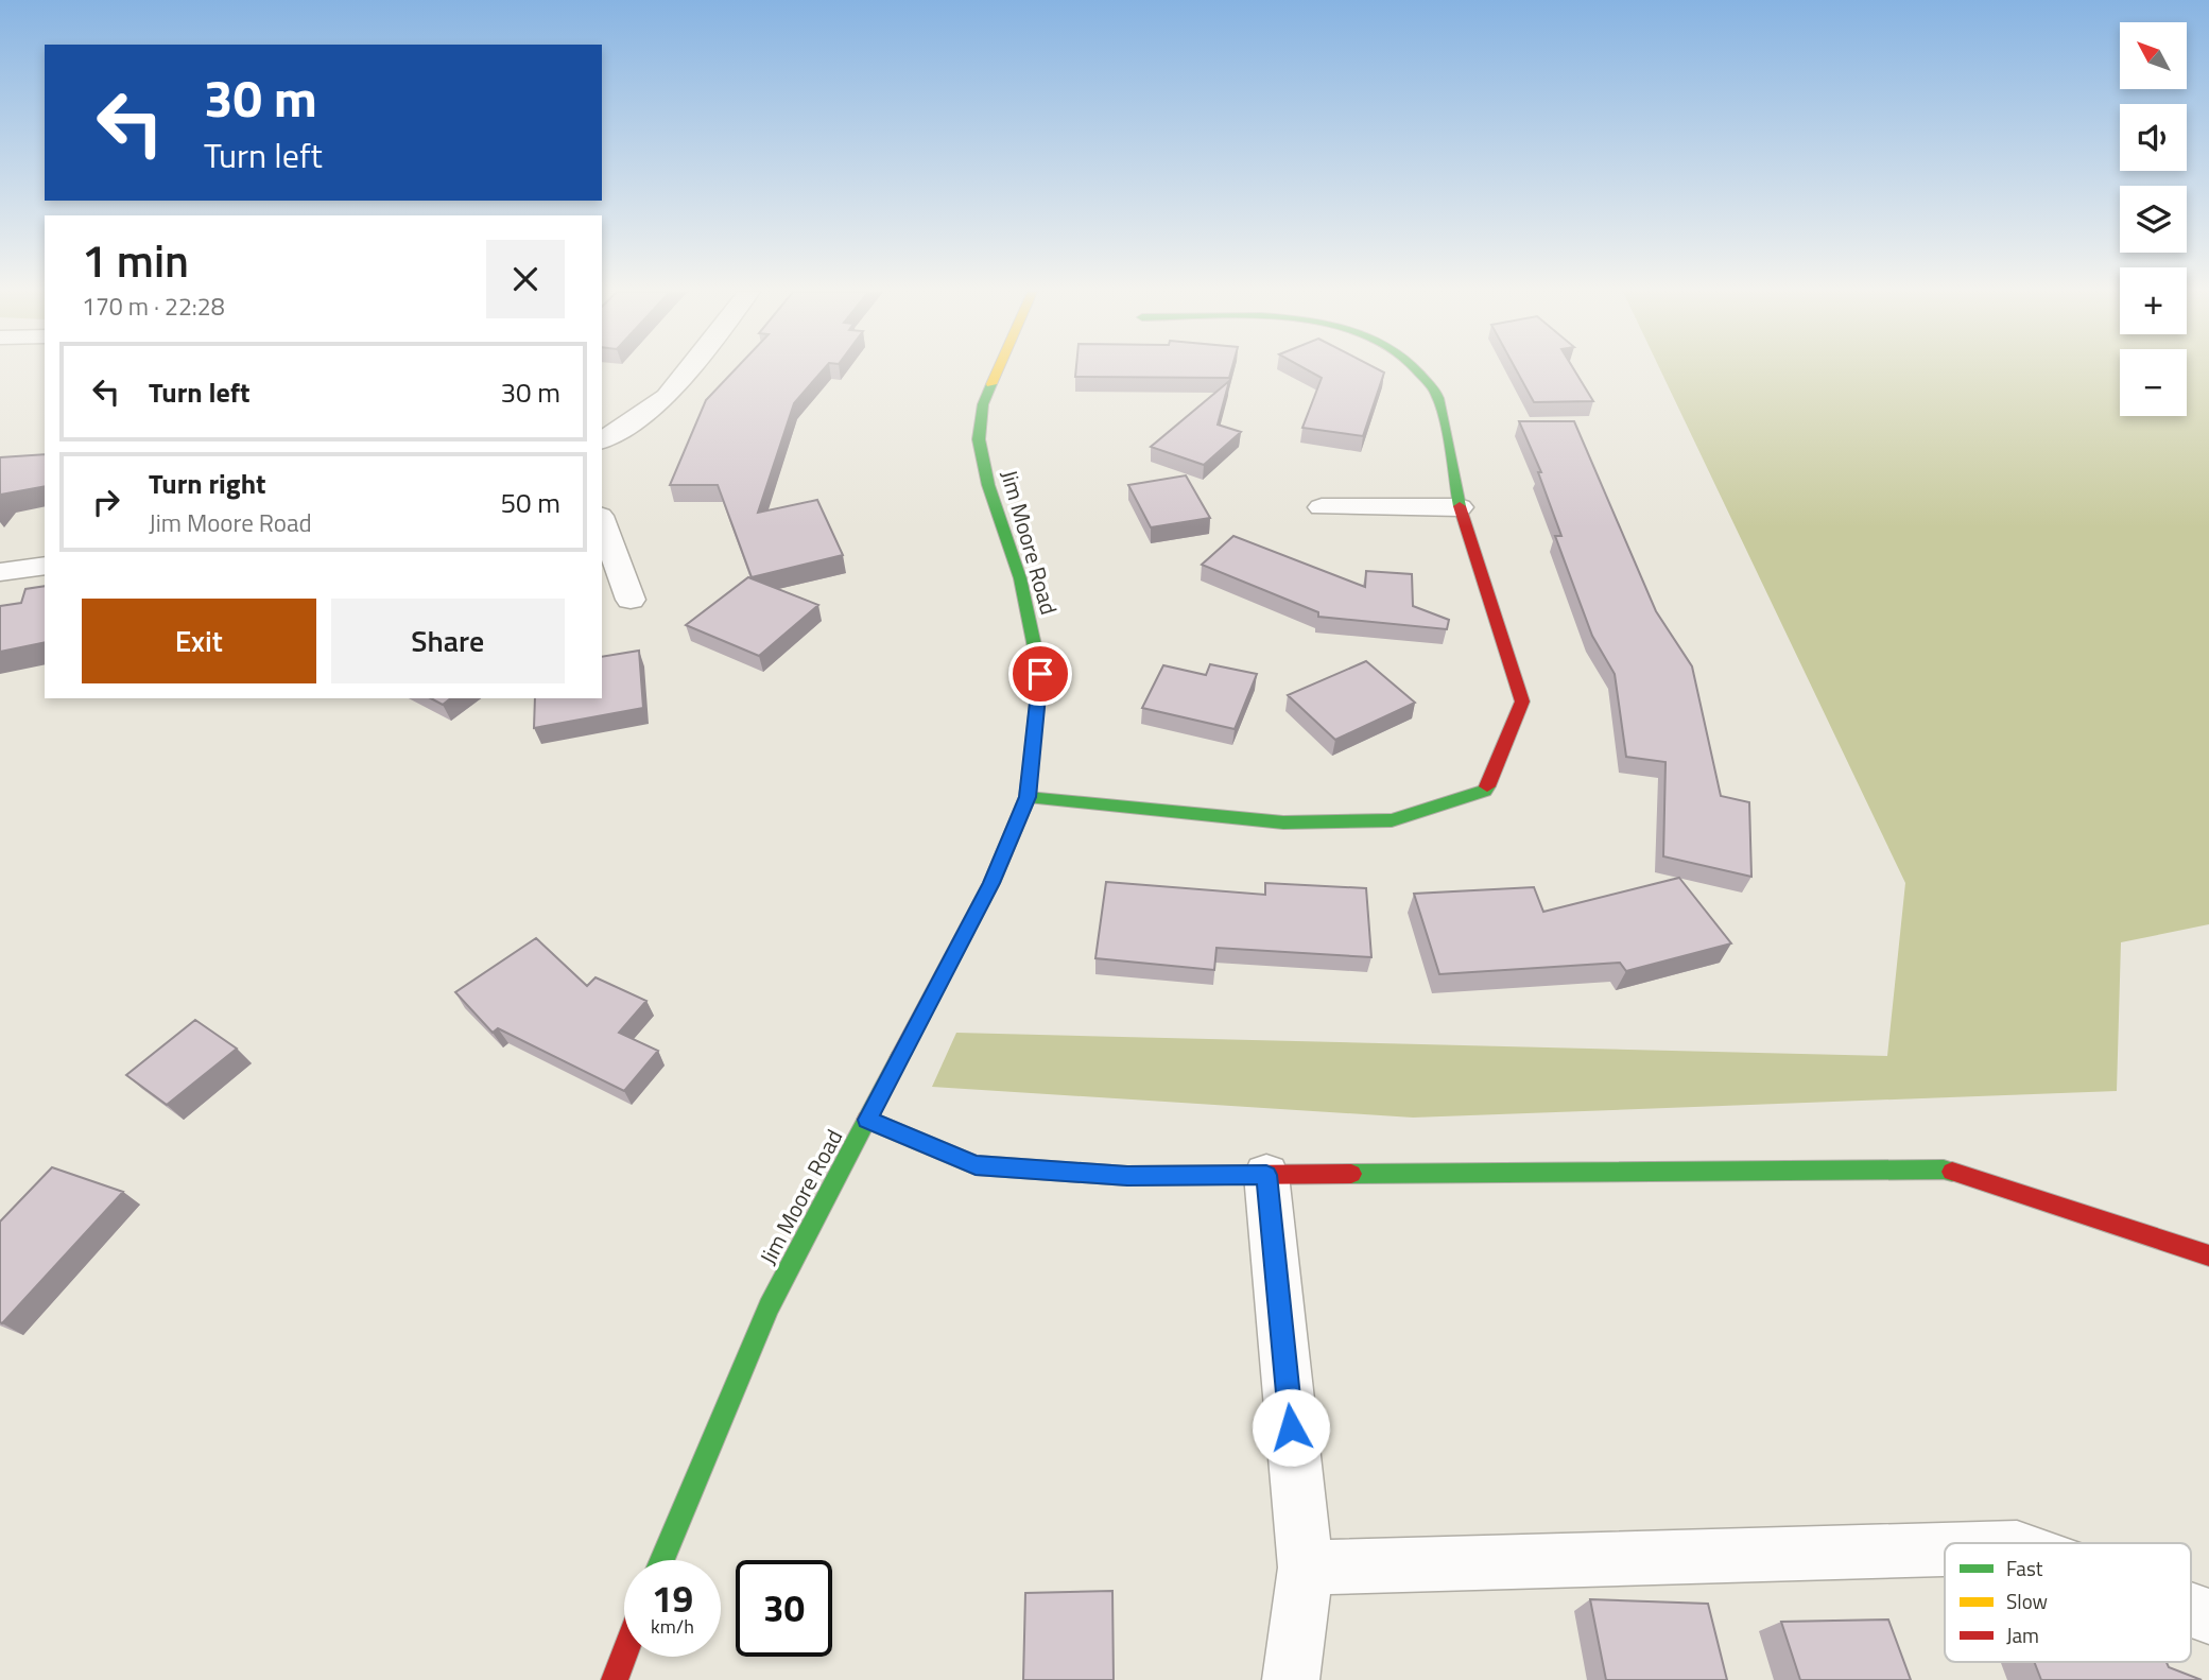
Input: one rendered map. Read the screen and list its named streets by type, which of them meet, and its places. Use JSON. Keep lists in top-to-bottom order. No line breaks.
{"streets":{"street":["Jim Moore Road"]},"legend":["Fast","Slow","Jam"],"north":"top left","page":{"map_buttons":["+","−"],"turn":["30 m","Turn left"],"heading":["1 min","170 m · 22:28"],"list":[{"name":"Turn left","value":"30 m"},{"name":"Turn right","note":"Jim Moore Road","value":"50 m"}],"buttons":["Exit","Share"],"speed":"19 km/h","limit":"30"}}
